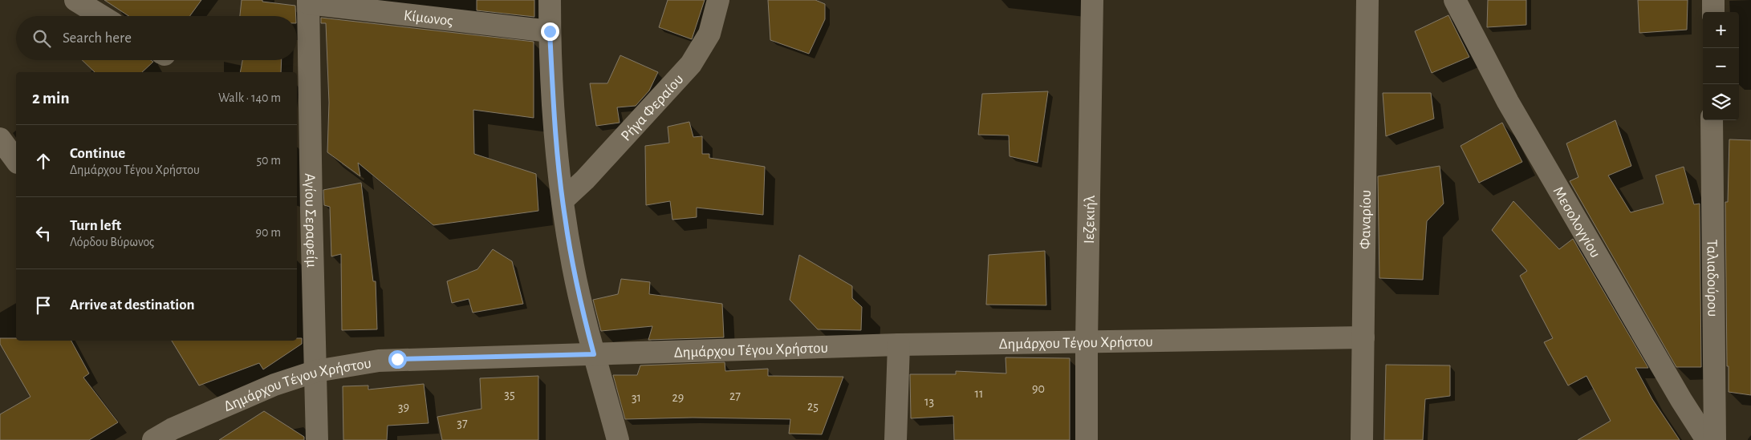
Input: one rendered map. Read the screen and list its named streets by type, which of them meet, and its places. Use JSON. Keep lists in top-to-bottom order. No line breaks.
{"streets":{"street":["Κίμωνος","Ρήγα Φεραίου","Ιεζεκιήλ","Αγίου Σεραφείμ","Φαναρίου","Μεσολογγίου","Ταλιαδούρου","Δημάρχου Τέγου Χρήστου"]},"crossings":[["Κίμωνος","Αγίου Σεραφείμ"],["Ιεζεκιήλ","Δημάρχου Τέγου Χρήστου"],["Αγίου Σεραφείμ","Δημάρχου Τέγου Χρήστου"],["Φαναρίου","Δημάρχου Τέγου Χρήστου"]],"house_numbers":["90","11","35","27","31","29","13","25","39","37"],"page":{"map_buttons":["+","−"],"search":"Search here","heading":["2 min","Walk · 140 m"],"list":[["Continue","Δημάρχου Τέγου Χρήστου","50 m"],["Turn left","Λόρδου Βύρωνος","90 m"],"Arrive at destination"]}}
